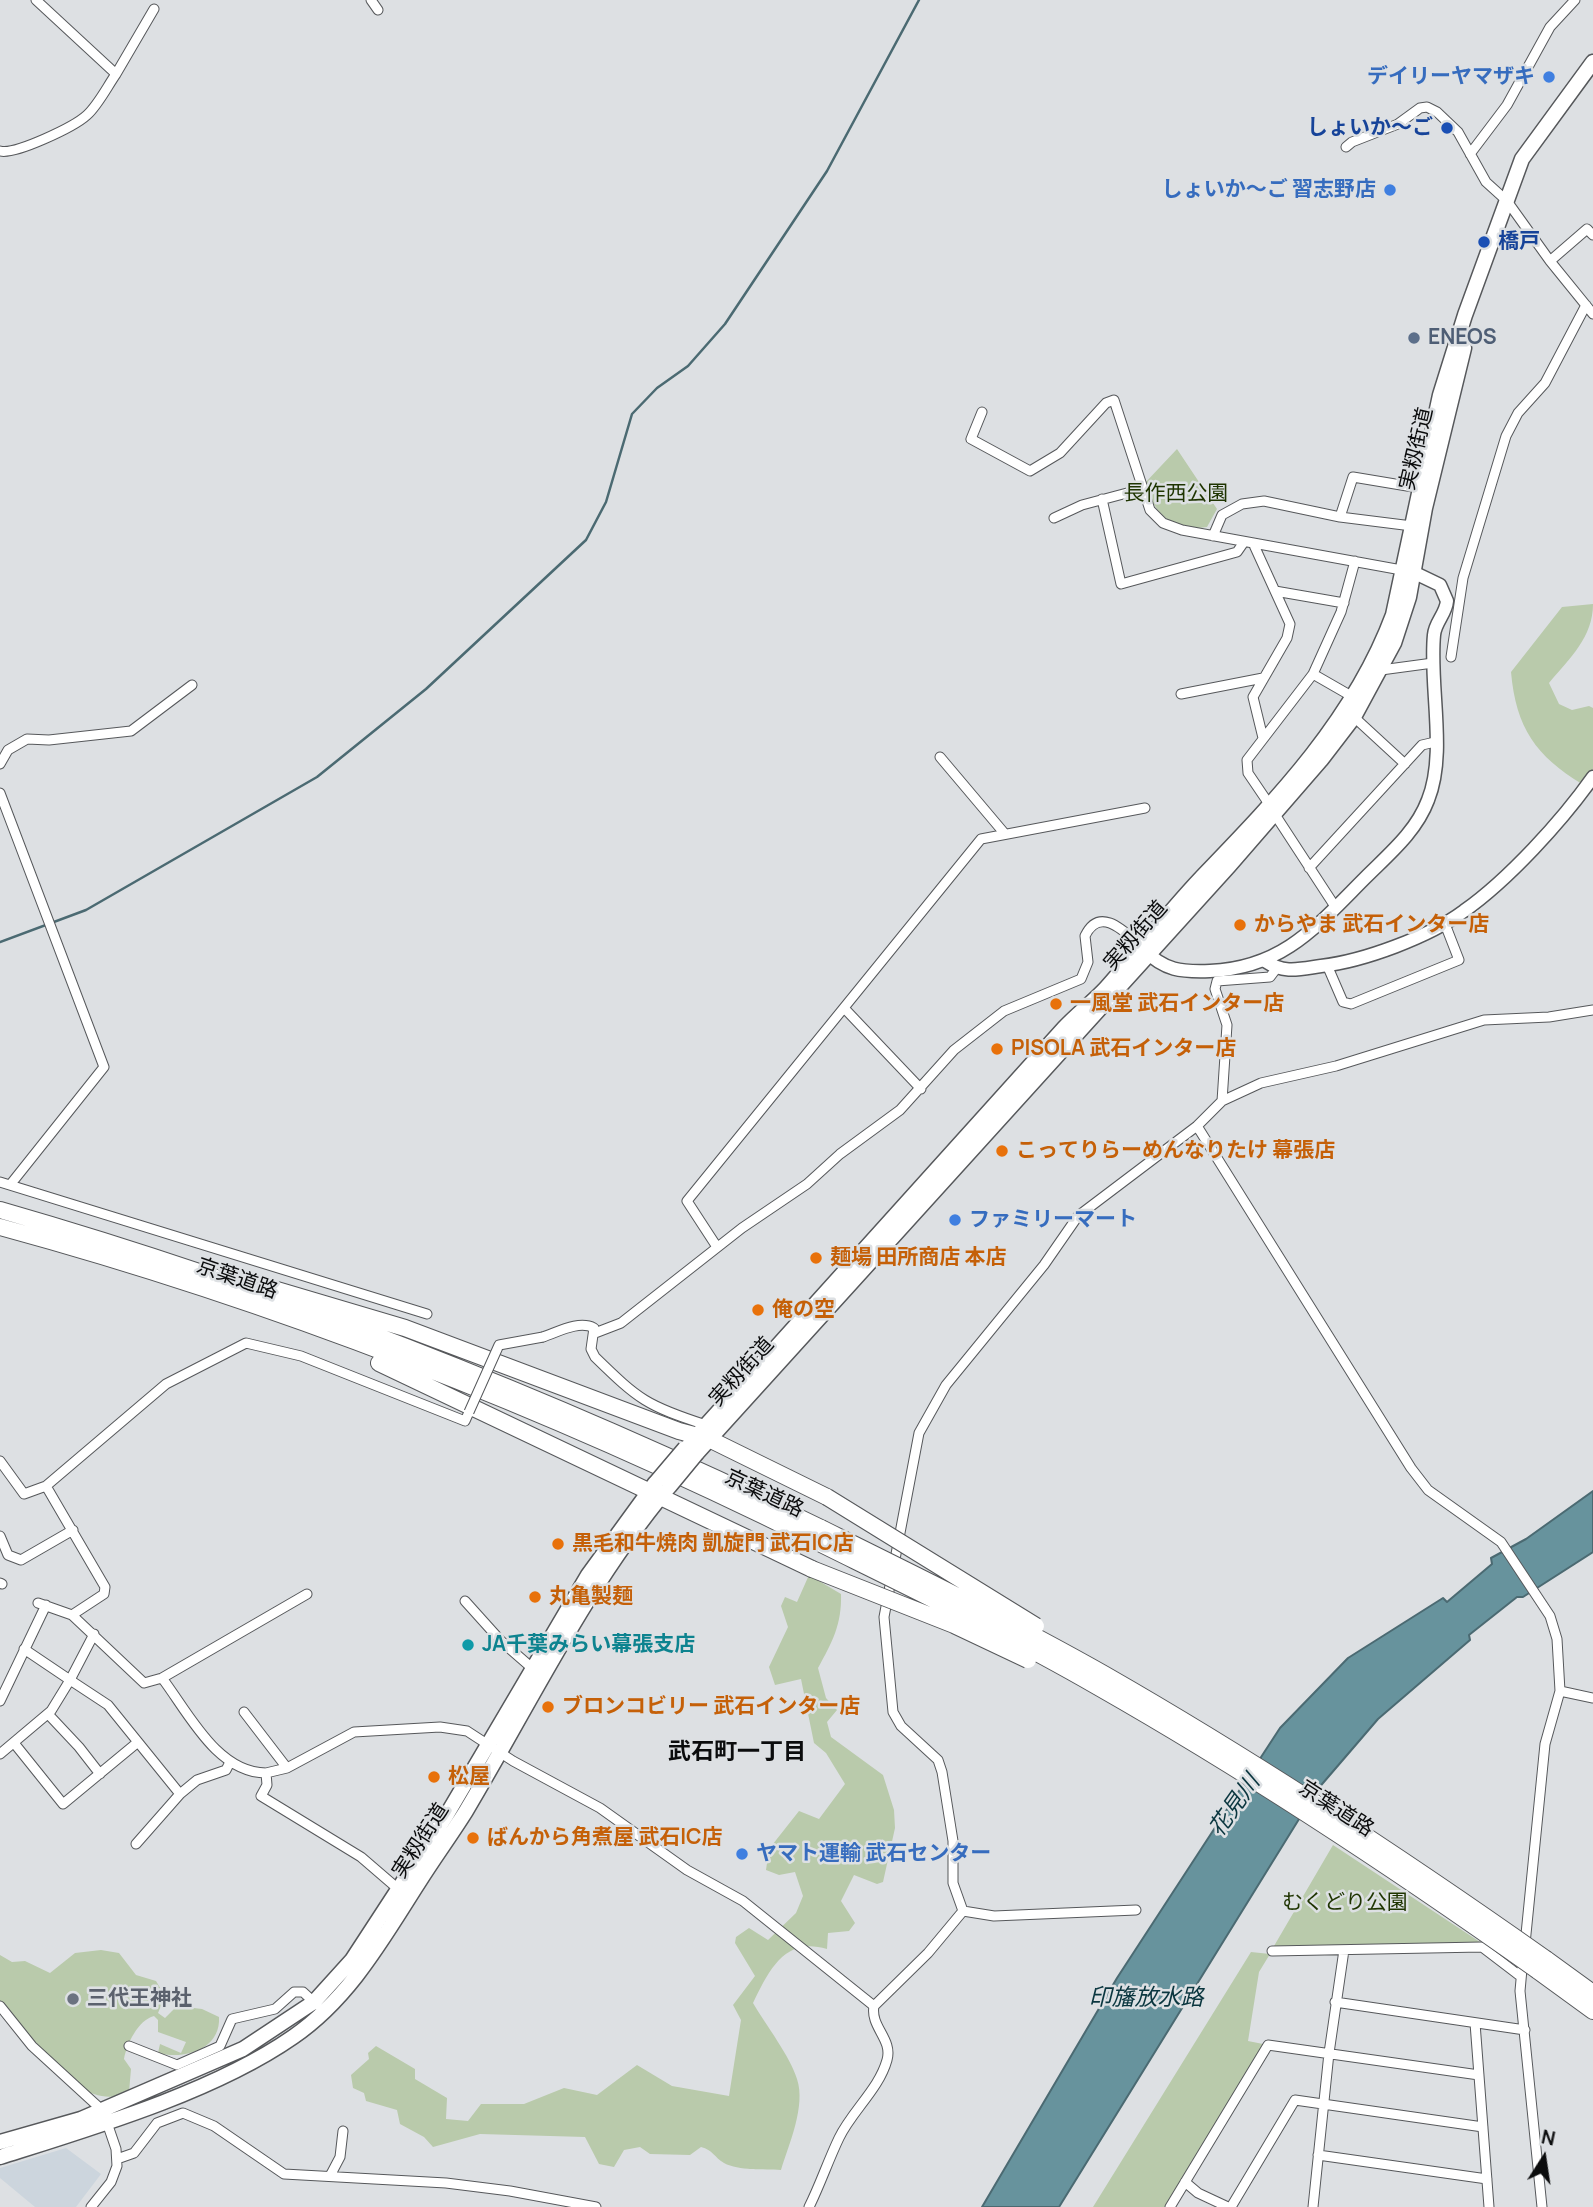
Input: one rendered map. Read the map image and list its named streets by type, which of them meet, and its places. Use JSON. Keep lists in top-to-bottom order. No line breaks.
{"streets":{"highway":["京葉道路"],"main road":["実籾街道"]},"districts":["武石町一丁目"],"water":["花見川","印旛放水路"],"parks":["長作西公園","むくどり公園"],"places":["デイリーヤマザキ","しょいか〜ご","しょいか～ご 習志野店","橋戸","ENEOS","からやま 武石インター店","一風堂 武石インター店","PISOLA 武石インター店","こってりらーめんなりたけ 幕張店","ファミリーマート","麺場 田所商店 本店","俺の空","黒毛和牛焼肉 凱旋門 武石IC店","丸亀製麺","JA千葉みらい幕張支店","ブロンコビリー 武石インター店","松屋","ばんから角煮屋 武石IC店","ヤマト運輸 武石センター","三代王神社"],"north":"top"}
